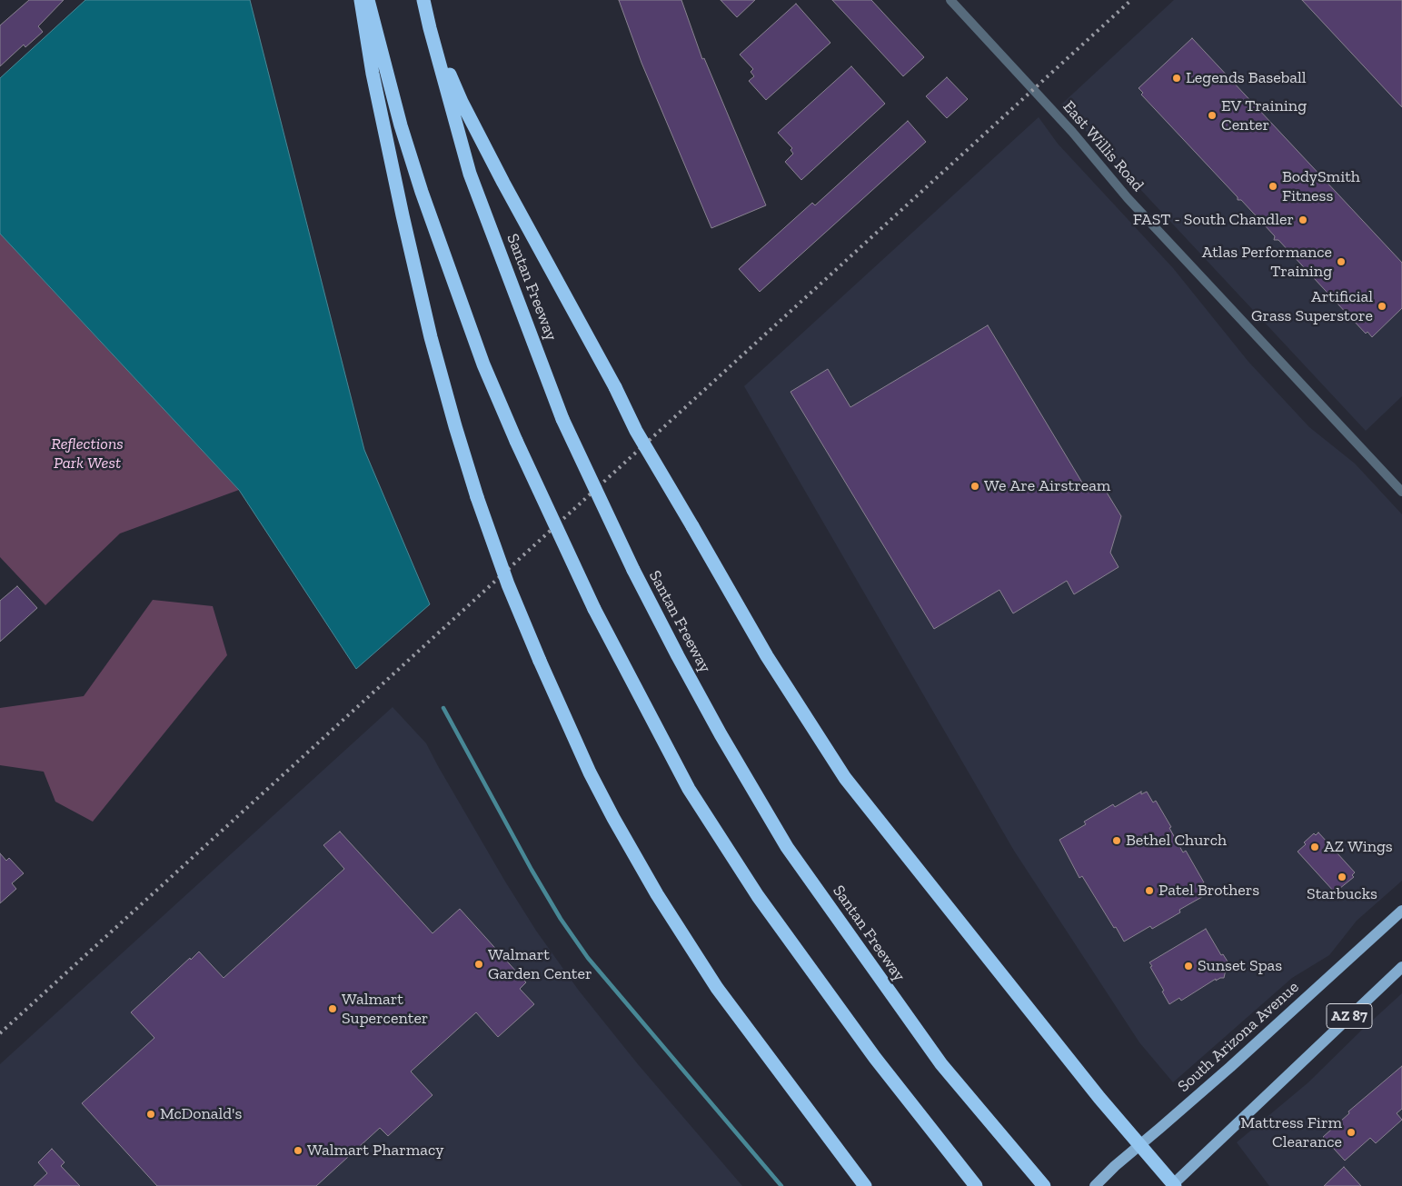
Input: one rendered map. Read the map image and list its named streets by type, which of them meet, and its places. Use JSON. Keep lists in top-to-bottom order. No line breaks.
{"streets":{"highway":["Santan Freeway"],"main road":["AZ 87","South Arizona Avenue"],"street":["East Willis Road"]},"parks":["Reflections Park West"],"places":["Legends Baseball","EV Training Center","BodySmith Fitness","FAST - South Chandler","Atlas Performance Training","Artificial Grass Superstore","We Are Airstream","Bethel Church","AZ Wings","Starbucks","Patel Brothers","Walmart Garden Center","Sunset Spas","Walmart Supercenter","McDonald's","Mattress Firm Clearance","Walmart Pharmacy"]}
